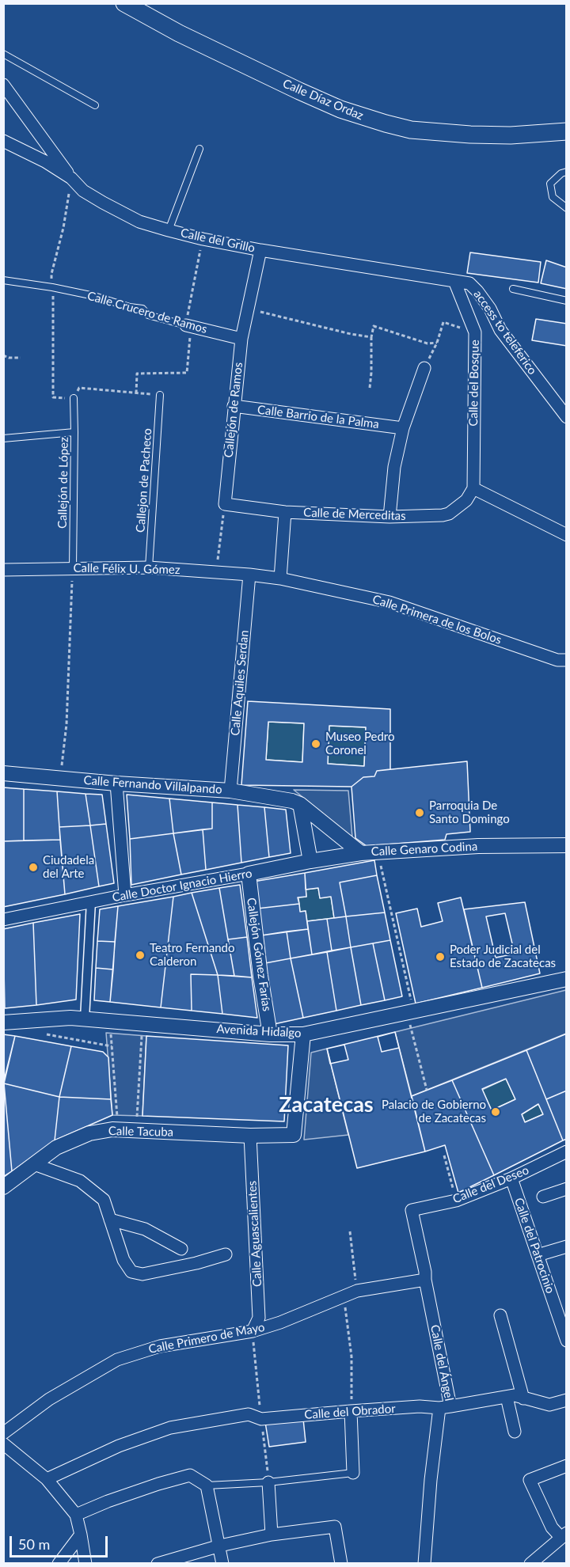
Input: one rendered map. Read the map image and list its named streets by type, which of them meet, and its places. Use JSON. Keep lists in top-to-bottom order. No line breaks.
{"streets":{"main road":["Calle Díaz Ordaz"],"street":["Calle del Grillo","Calle Crucero de Ramos","access to teleferico","Calle del Bosque","Callejón de Ramos","Calle Barrio de la Palma","Calle de Merceditas","Calle Félix U. Gómez","Calle Primera de los Bolos","Calle Aquiles Serdan","Calle Fernando Villalpando","Calle Genaro Codina","Calle Doctor Ignacio Hierro","Callejón Gómez Farías","Avenida Hidalgo","Calle Tacuba","Calle del Deseo","Calle Aguascalientes","Calle del Patrocinio","Calle Primero de Mayo","Calle del Ángel","Calle del Obrador"],"lane":["Callejon de Pacheco","Callejón de López"]},"crossings":[["Calle del Grillo","access to teleferico"],["Calle del Grillo","Calle del Bosque"],["Calle del Grillo","Callejón de Ramos"],["Calle Crucero de Ramos","Callejón de Ramos"],["access to teleferico","Calle del Bosque"],["Calle del Bosque","Calle de Merceditas"],["Callejón de Ramos","Calle Barrio de la Palma"],["Callejón de Ramos","Calle de Merceditas"],["Callejon de Pacheco","Calle Félix U. Gómez"],["Callejón de López","Calle Félix U. Gómez"],["Calle Félix U. Gómez","Calle Primera de los Bolos"],["Calle Félix U. Gómez","Calle Aquiles Serdan"],["Calle Primera de los Bolos","Calle Aquiles Serdan"],["Calle Aquiles Serdan","Calle Fernando Villalpando"],["Calle Fernando Villalpando","Calle Genaro Codina"],["Calle Genaro Codina","Calle Doctor Ignacio Hierro"],["Calle Doctor Ignacio Hierro","Callejón Gómez Farías"],["Callejón Gómez Farías","Avenida Hidalgo"],["Avenida Hidalgo","Calle Tacuba"],["Calle Tacuba","Calle Aguascalientes"],["Calle del Deseo","Calle del Patrocinio"],["Calle del Deseo","Calle del Ángel"],["Calle Aguascalientes","Calle Primero de Mayo"],["Calle Primero de Mayo","Calle del Ángel"],["Calle del Ángel","Calle del Obrador"]],"districts":["Zacatecas"],"places":["Museo Pedro Coronel","Parroquia De Santo Domingo","Ciudadela del Arte","Teatro Fernando Calderon","Poder Judicial del Estado de Zacatecas","Palacio de Gobierno de Zacatecas"],"scale_bar":"50 m"}
